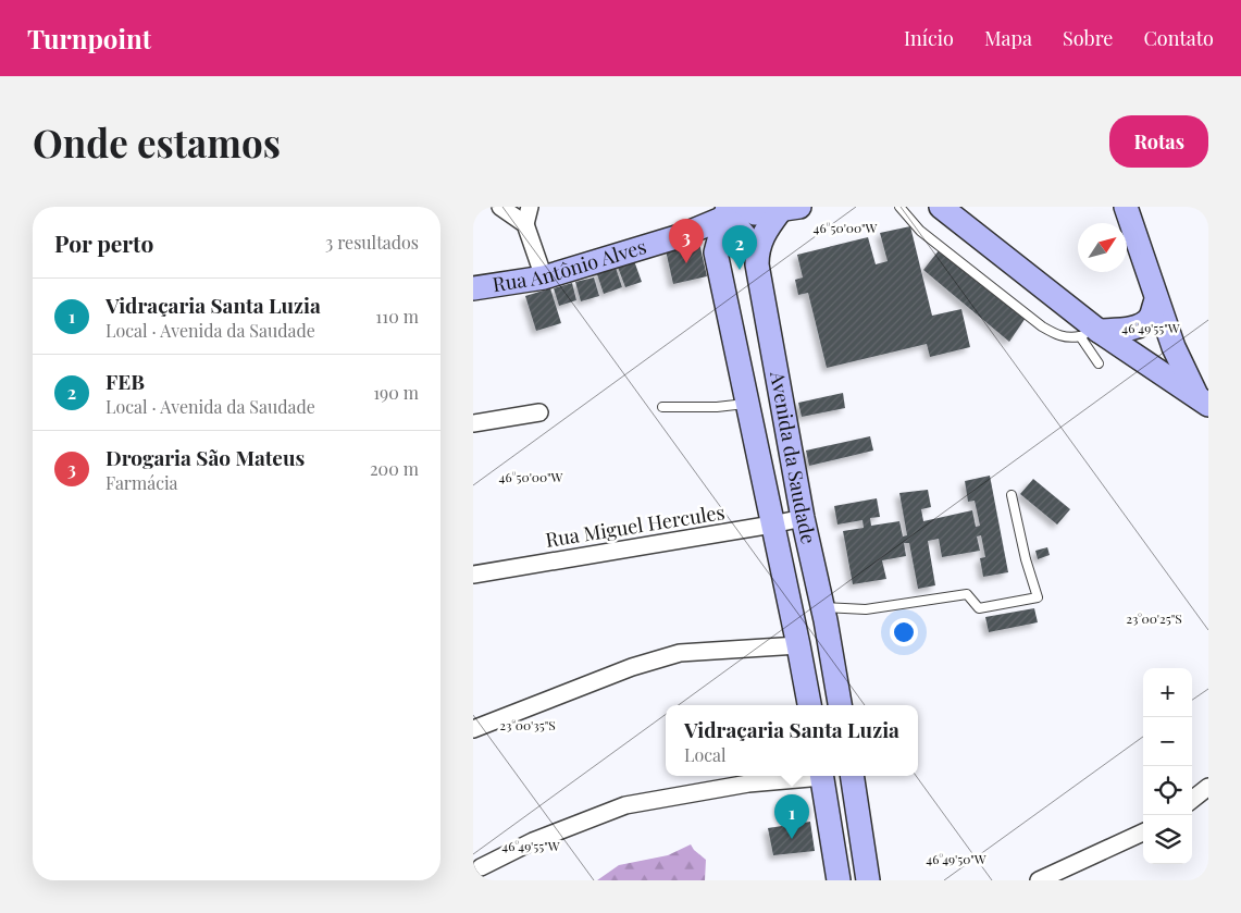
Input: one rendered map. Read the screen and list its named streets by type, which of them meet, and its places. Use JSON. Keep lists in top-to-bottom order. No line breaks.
{"streets":{"main road":["Rua Antônio Alves","Avenida da Saudade"],"street":["Rua Miguel Hercules"]},"crossings":[["Avenida da Saudade","Rua Miguel Hercules"]],"north":"top right","page":{"header":"Turnpoint","nav":["Início","Mapa","Sobre","Contato"],"buttons":"Rotas","title":"Onde estamos","heading":["Por perto","3 resultados"],"pins":["3","2","1"],"list":[{"mark":"1","name":"Vidraçaria Santa Luzia","note":"Local · Avenida da Saudade","value":"110 m"},{"mark":"2","name":"FEB","note":"Local · Avenida da Saudade","value":"190 m"},{"mark":"3","name":"Drogaria São Mateus","note":"Farmácia","value":"200 m"}],"map_buttons":["+","−"],"popup":["Vidraçaria Santa Luzia","Local"]},"coordinates":["46°50'00\"W","46°49'55\"W","23°00'25\"S","23°00'35\"S","46°49'50\"W"]}
